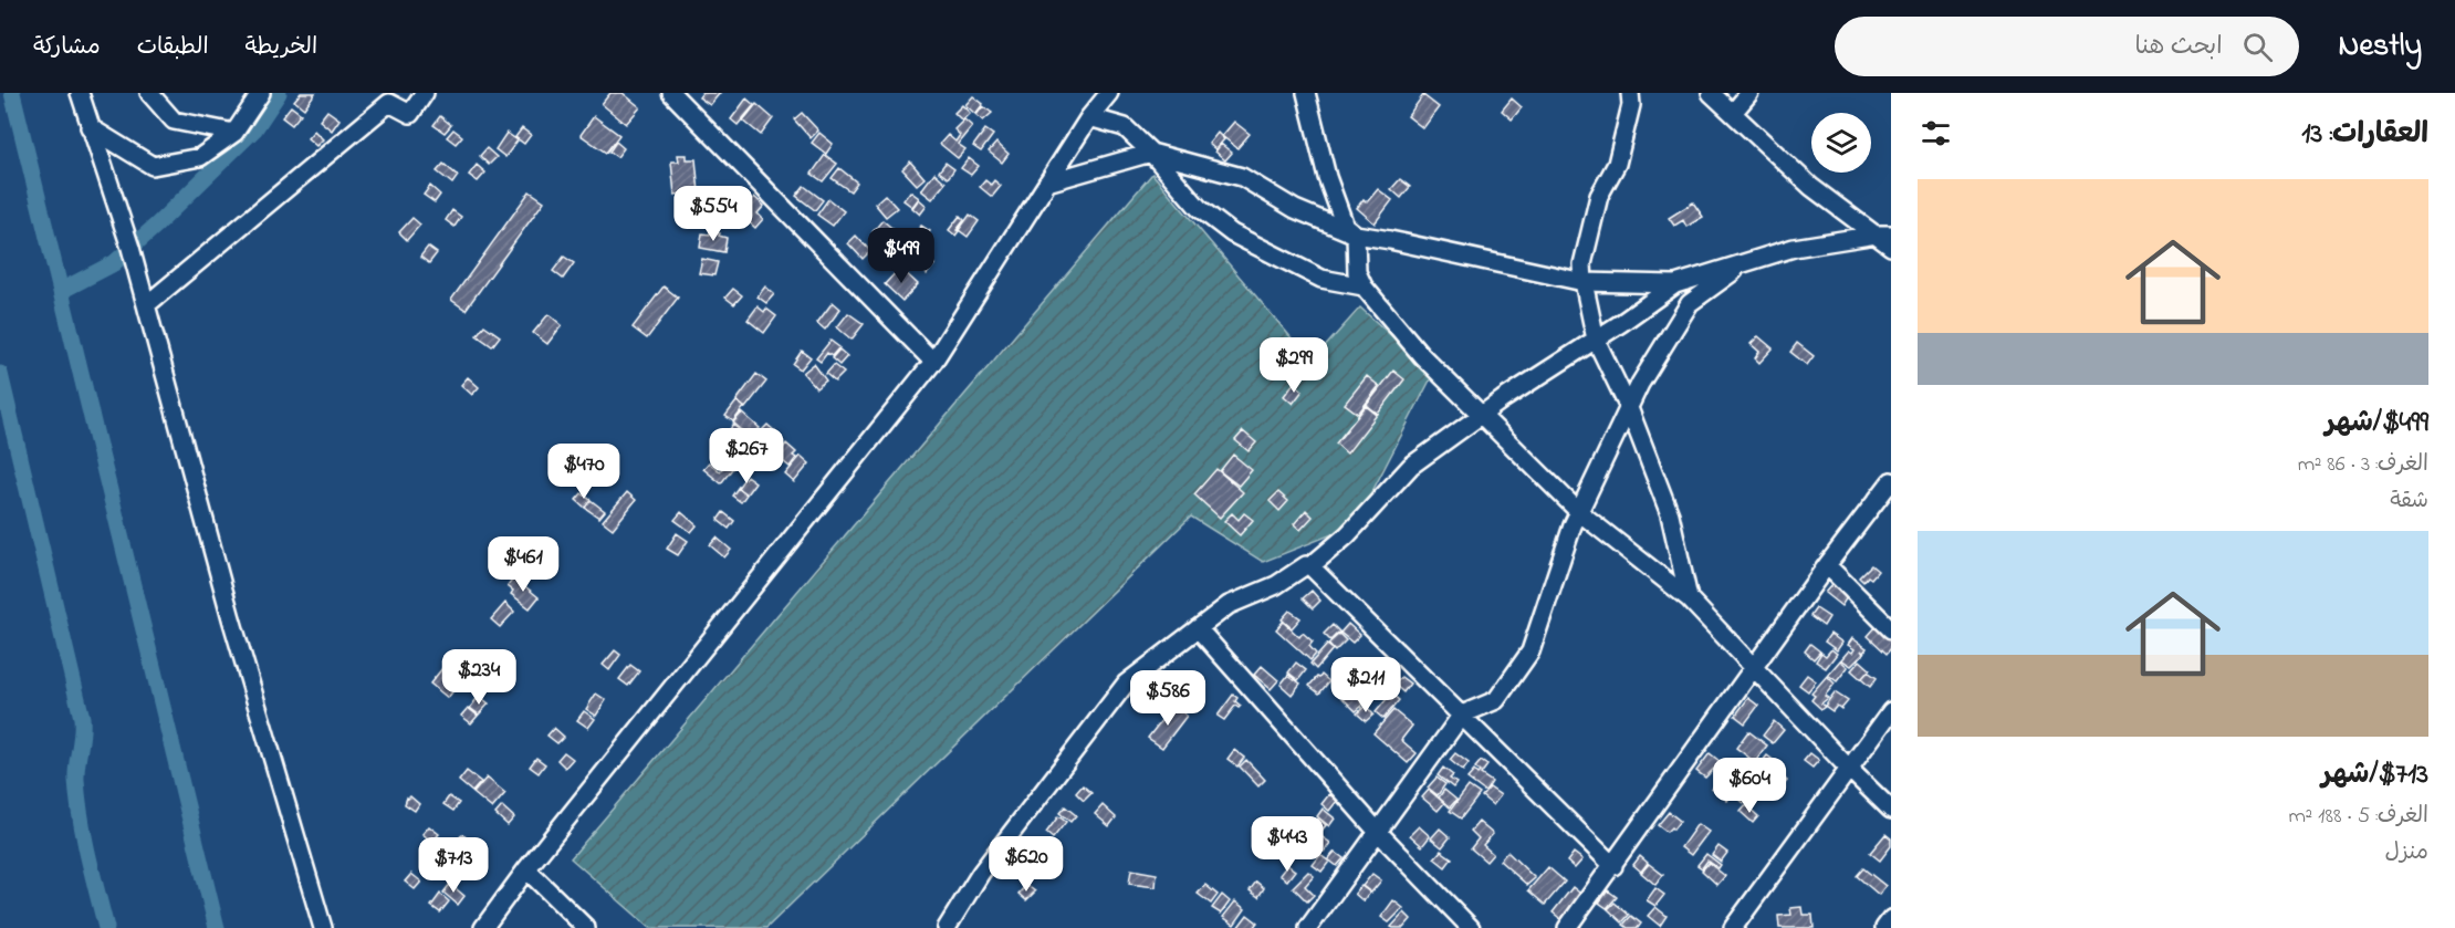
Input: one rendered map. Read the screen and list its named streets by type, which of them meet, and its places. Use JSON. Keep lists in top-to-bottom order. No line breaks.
{"page":{"header":"Nestly","search":"ابحث هنا","nav":["الخريطة","الطبقات","مشاركة"],"heading":"العقارات: 13","list":[{"name":"$499/شهر","note":"الغرف: 3 · 86 m² · شقة"},{"name":"$713/شهر","note":"الغرف: 5 · 188 m² · منزل"}],"price":["$554","$499","$299","$267","$470","$461","$234","$211","$586","$604","$443","$620","$713"]}}
